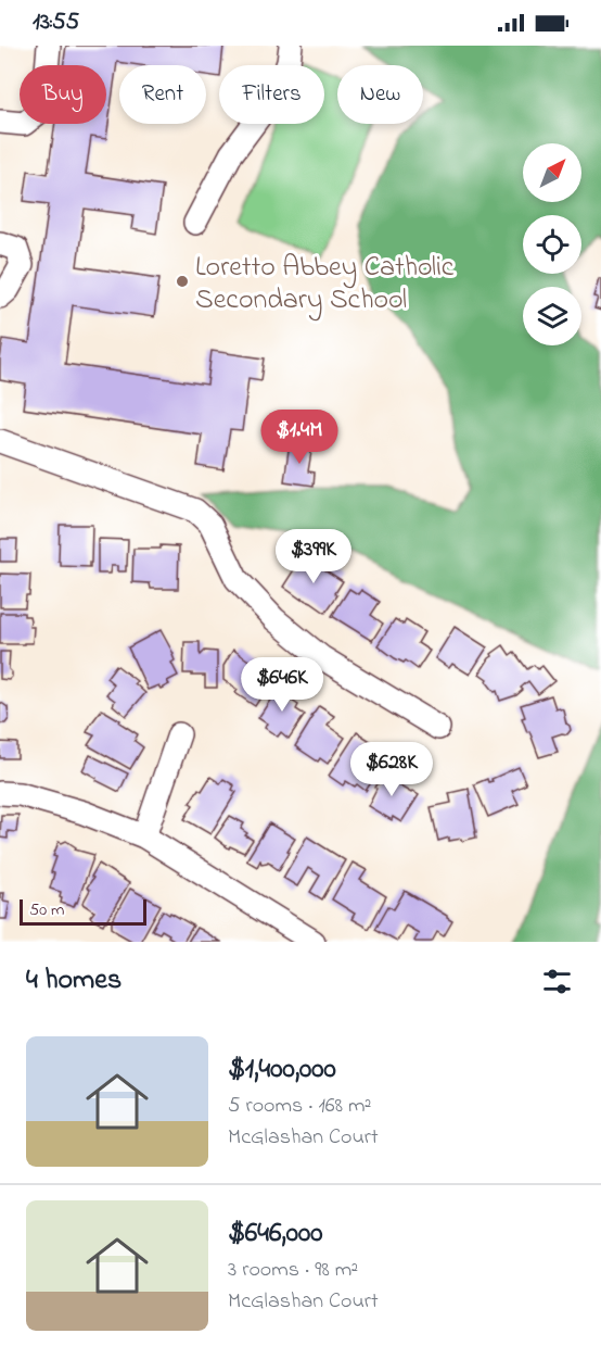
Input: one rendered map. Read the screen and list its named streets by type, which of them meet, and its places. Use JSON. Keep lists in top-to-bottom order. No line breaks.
{"places":["Loretto Abbey Catholic Secondary School"],"scale_bar":"50 m","north":"top right","page":{"status":"13:55","chip":["Buy","Rent","Filters","New"],"price":["$1.4M","$399K","$646K","$628K"],"scale":"50 m","heading":"4 homes","list":[{"name":"$1,400,000","note":"5 rooms · 168 m² · McGlashan Court"},{"name":"$646,000","note":"3 rooms · 98 m² · McGlashan Court"}]}}
